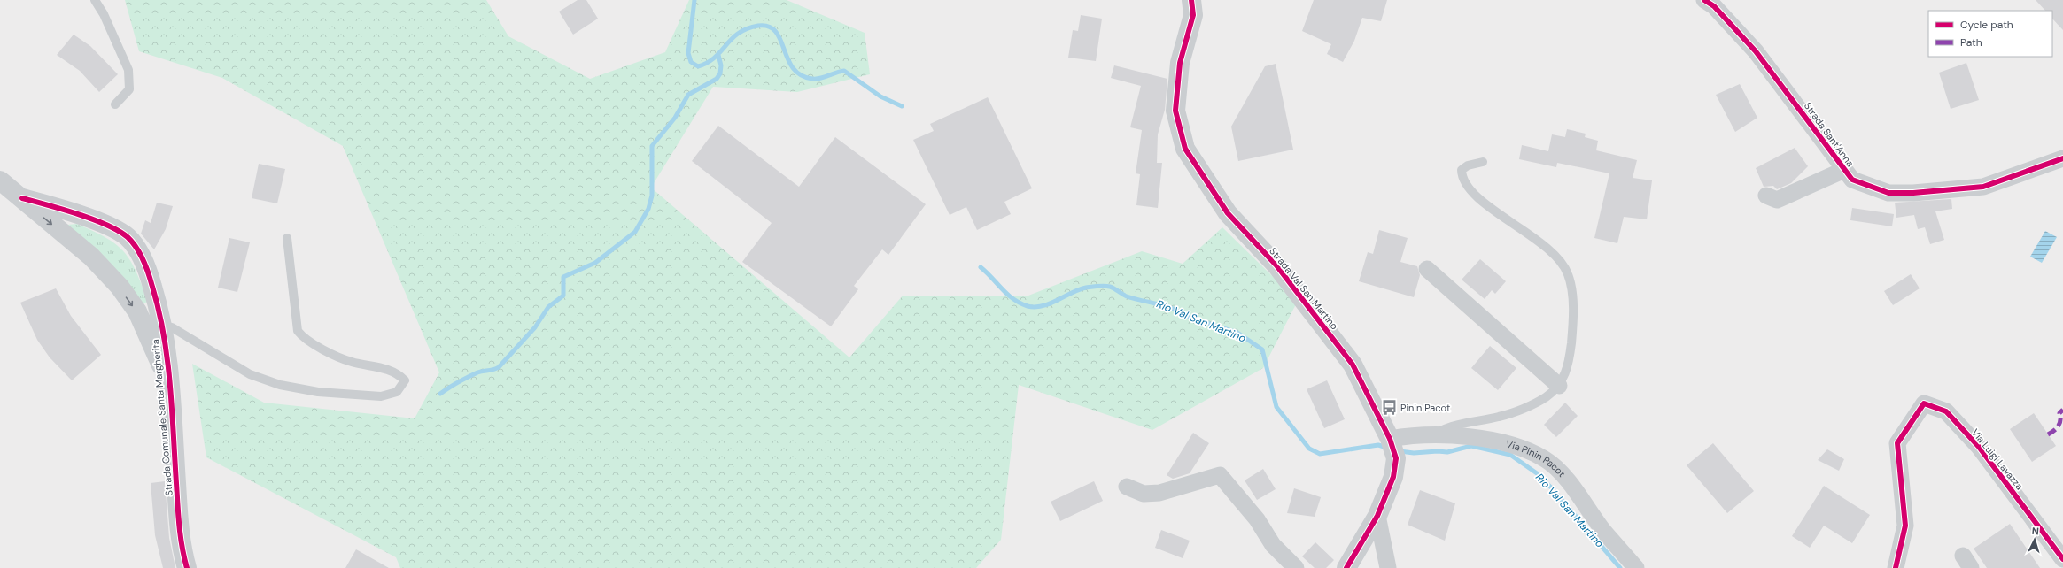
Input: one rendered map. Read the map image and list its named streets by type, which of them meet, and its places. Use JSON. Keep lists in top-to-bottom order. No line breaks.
{"streets":{"street":["Strada Sant'Anna","Strada Val San Martino","Strada Comunale Santa Margherita","Via Luigi Lavazza","Via Pinin Pacot"]},"crossings":[["Strada Val San Martino","Via Pinin Pacot"]],"water":["Rio Val San Martino"],"places":{"bus stop":["Pinin Pacot"]},"legend":["Cycle path","Path"],"north":"top"}
